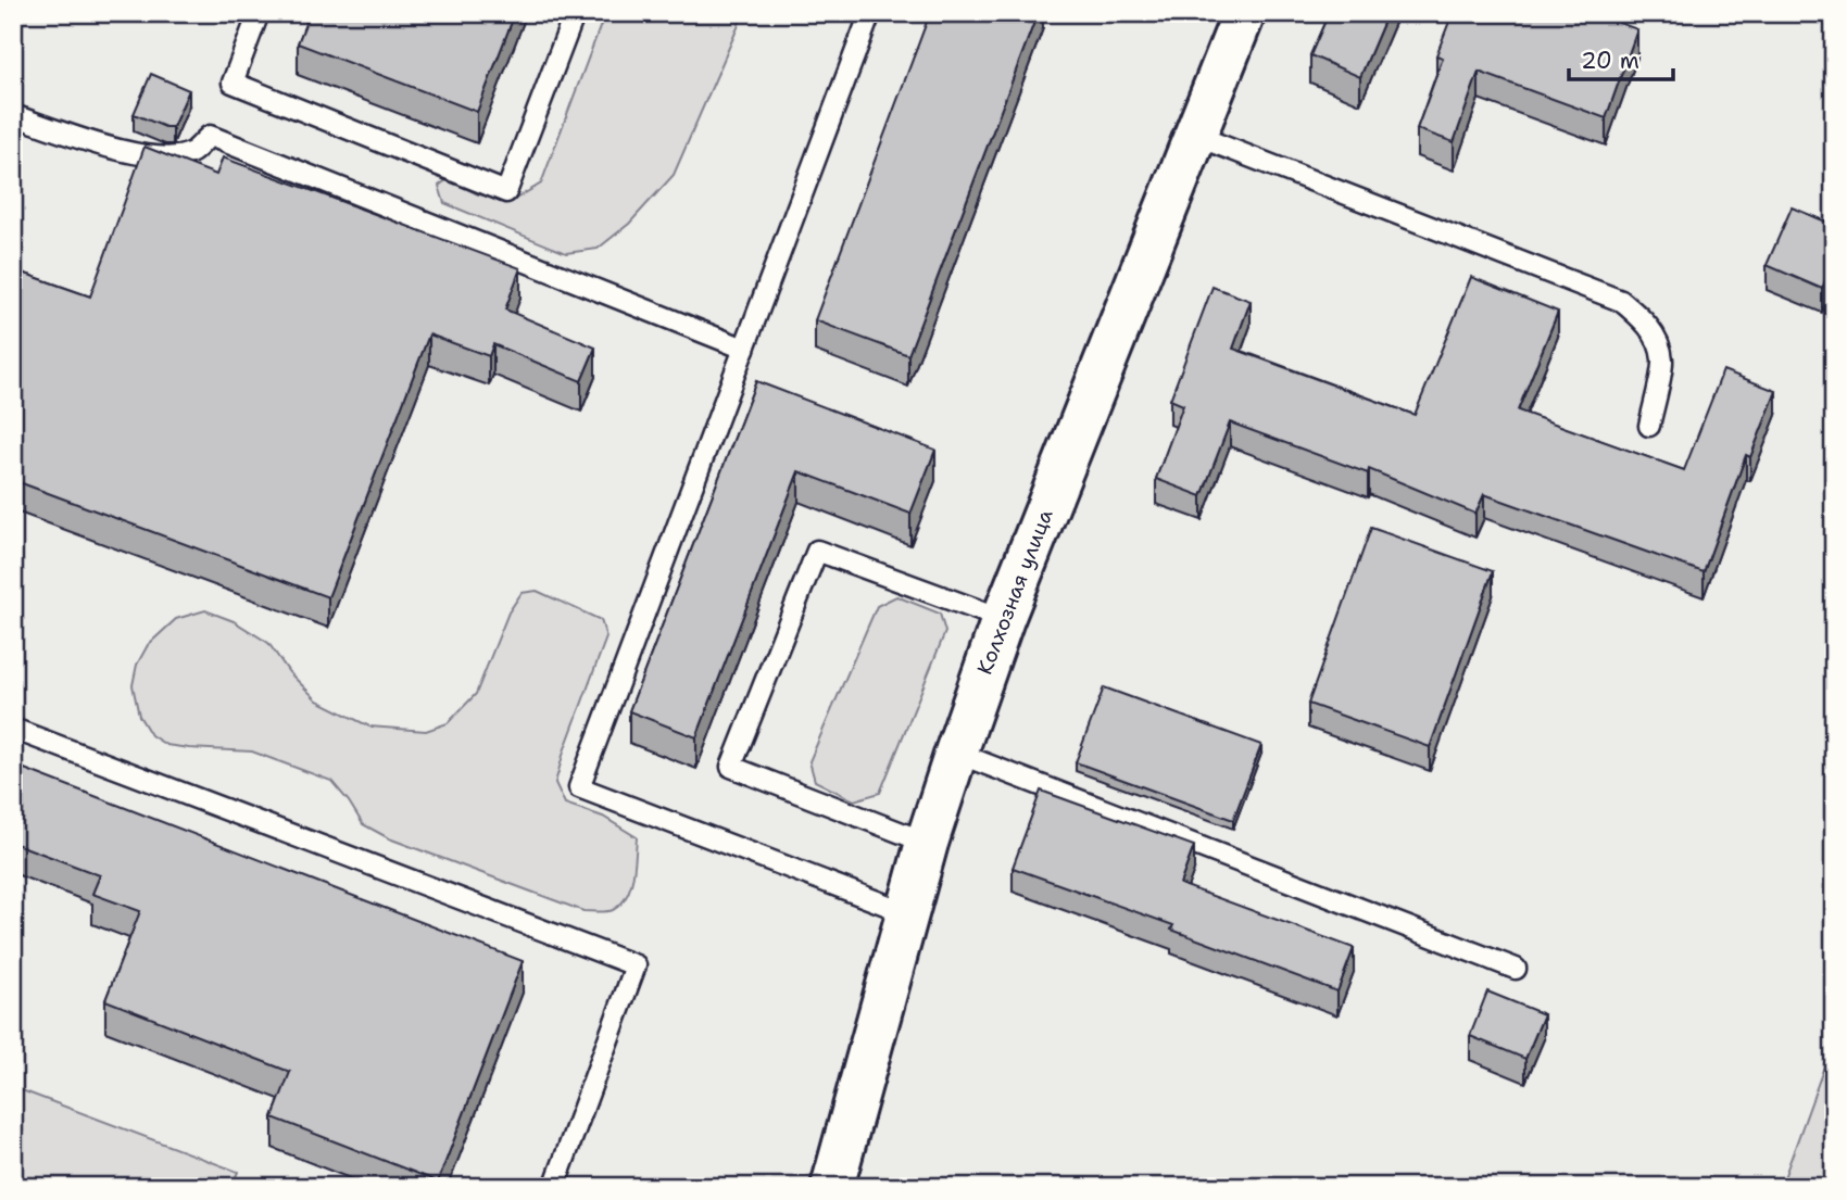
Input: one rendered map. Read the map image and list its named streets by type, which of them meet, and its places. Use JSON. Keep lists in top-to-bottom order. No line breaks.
{"streets":{"street":["Колхозная улица"]},"scale_bar":"20 m"}
